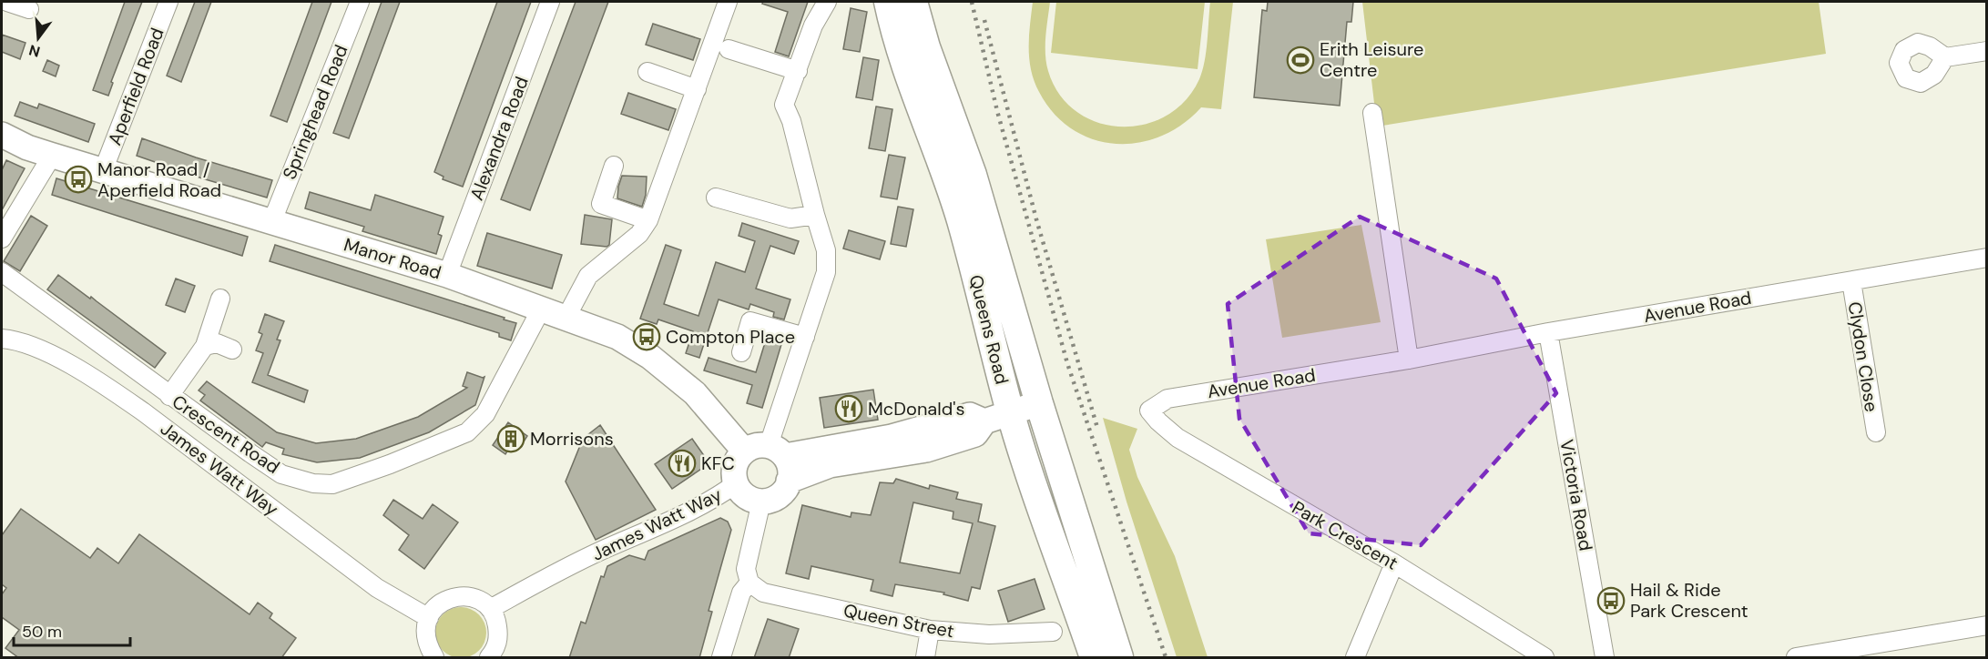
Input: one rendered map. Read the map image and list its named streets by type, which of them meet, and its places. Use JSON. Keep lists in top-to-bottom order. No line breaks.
{"streets":{"main road":["Queens Road"],"street":["Aperfield Road","Springhead Road","Alexandra Road","Manor Road","Avenue Road","Clydon Close","Crescent Road","James Watt Way","Victoria Road","Park Crescent","Queen Street"]},"crossings":[["Aperfield Road","Manor Road"],["Springhead Road","Manor Road"],["Alexandra Road","Manor Road"],["Manor Road","Crescent Road"],["Manor Road","James Watt Way"],["Avenue Road","Clydon Close"],["Avenue Road","Victoria Road"],["Avenue Road","Park Crescent"]],"places":{"sports":["Erith Leisure Centre"],"bus stop":["Manor Road / Aperfield Road","Compton Place","Hail & Ride Park Crescent"],"restaurant":["McDonald's","KFC"],"building":["Morrisons"]},"scale_bar":"50 m","north":"bottom"}
